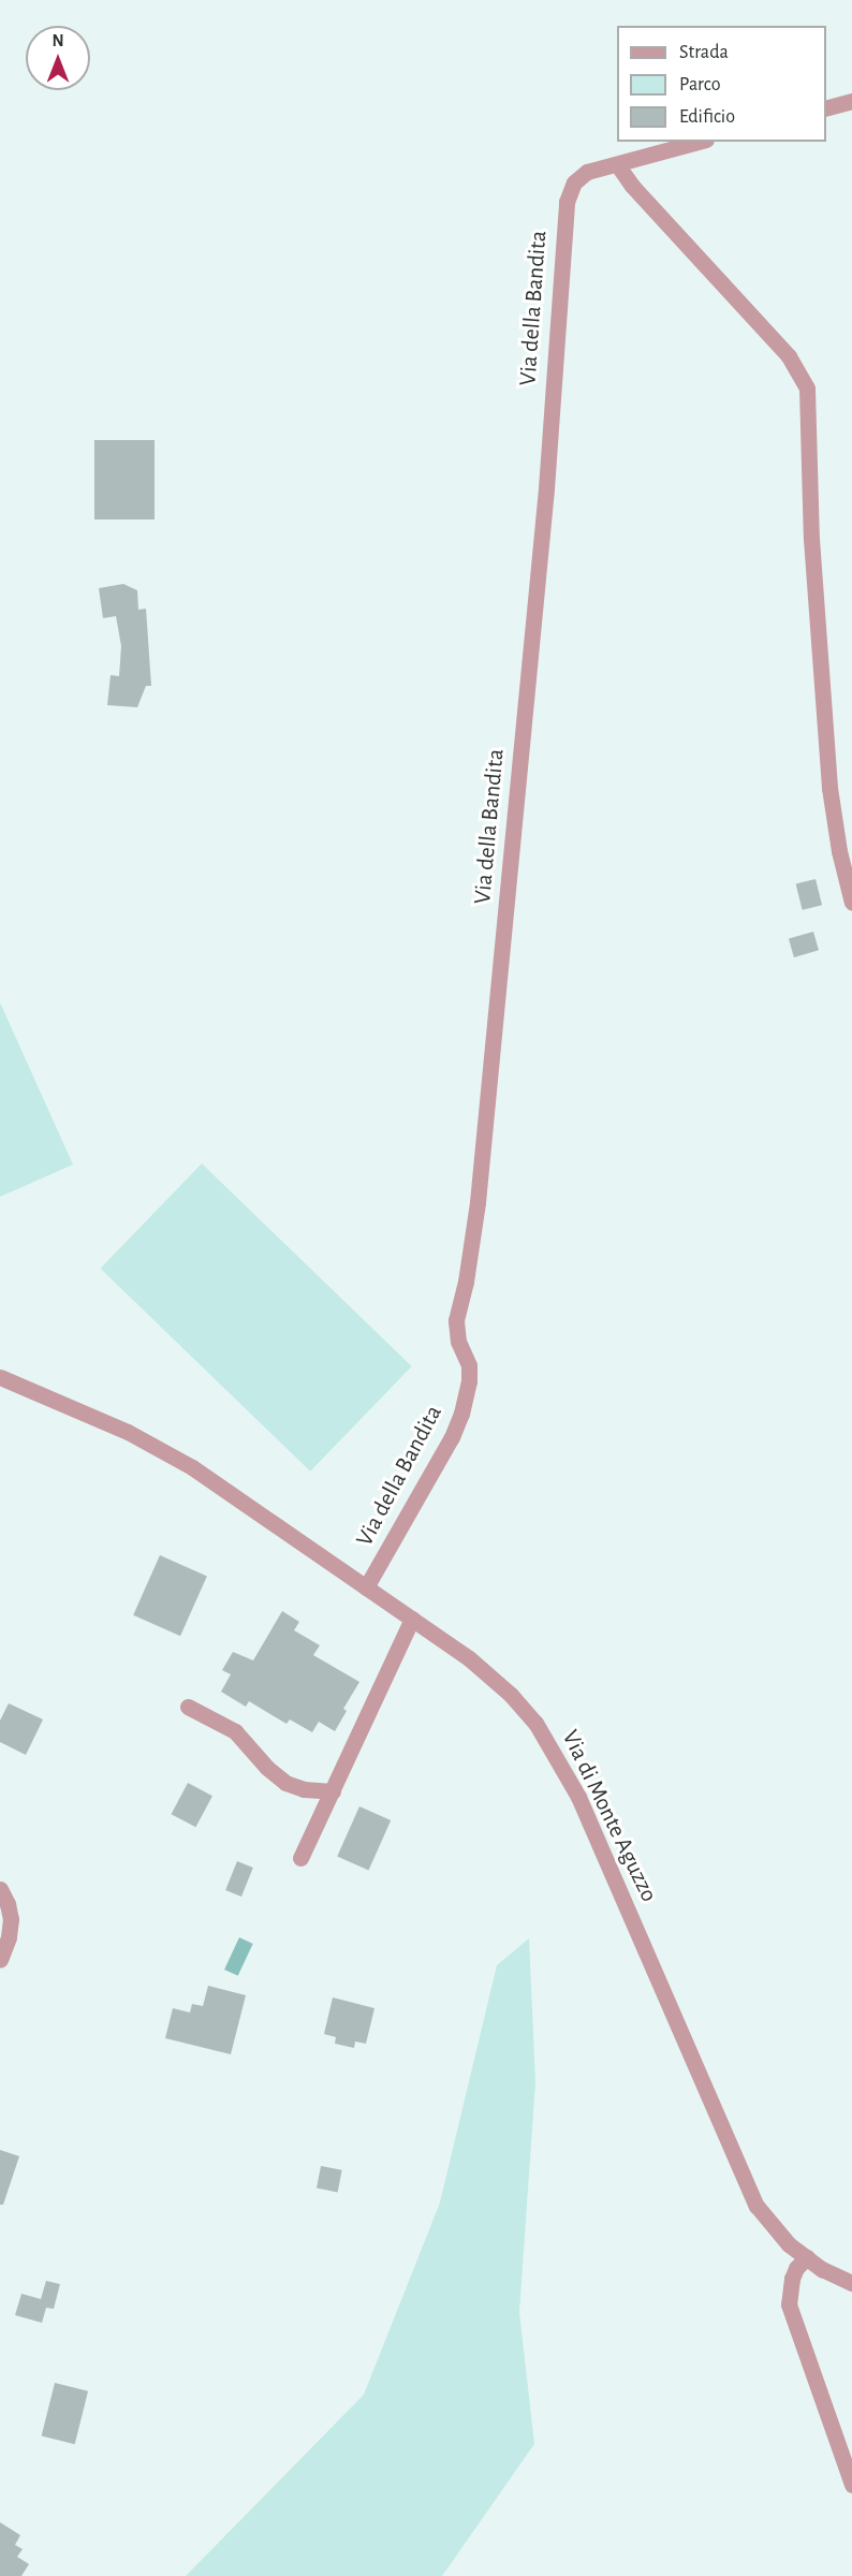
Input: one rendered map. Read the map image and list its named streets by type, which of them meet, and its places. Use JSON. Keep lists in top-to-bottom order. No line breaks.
{"streets":{"street":["Via della Bandita","Via di Monte Aguzzo"]},"crossings":[["Via della Bandita","Via di Monte Aguzzo"]],"legend":["Strada","Parco","Edificio"],"north":"top"}
